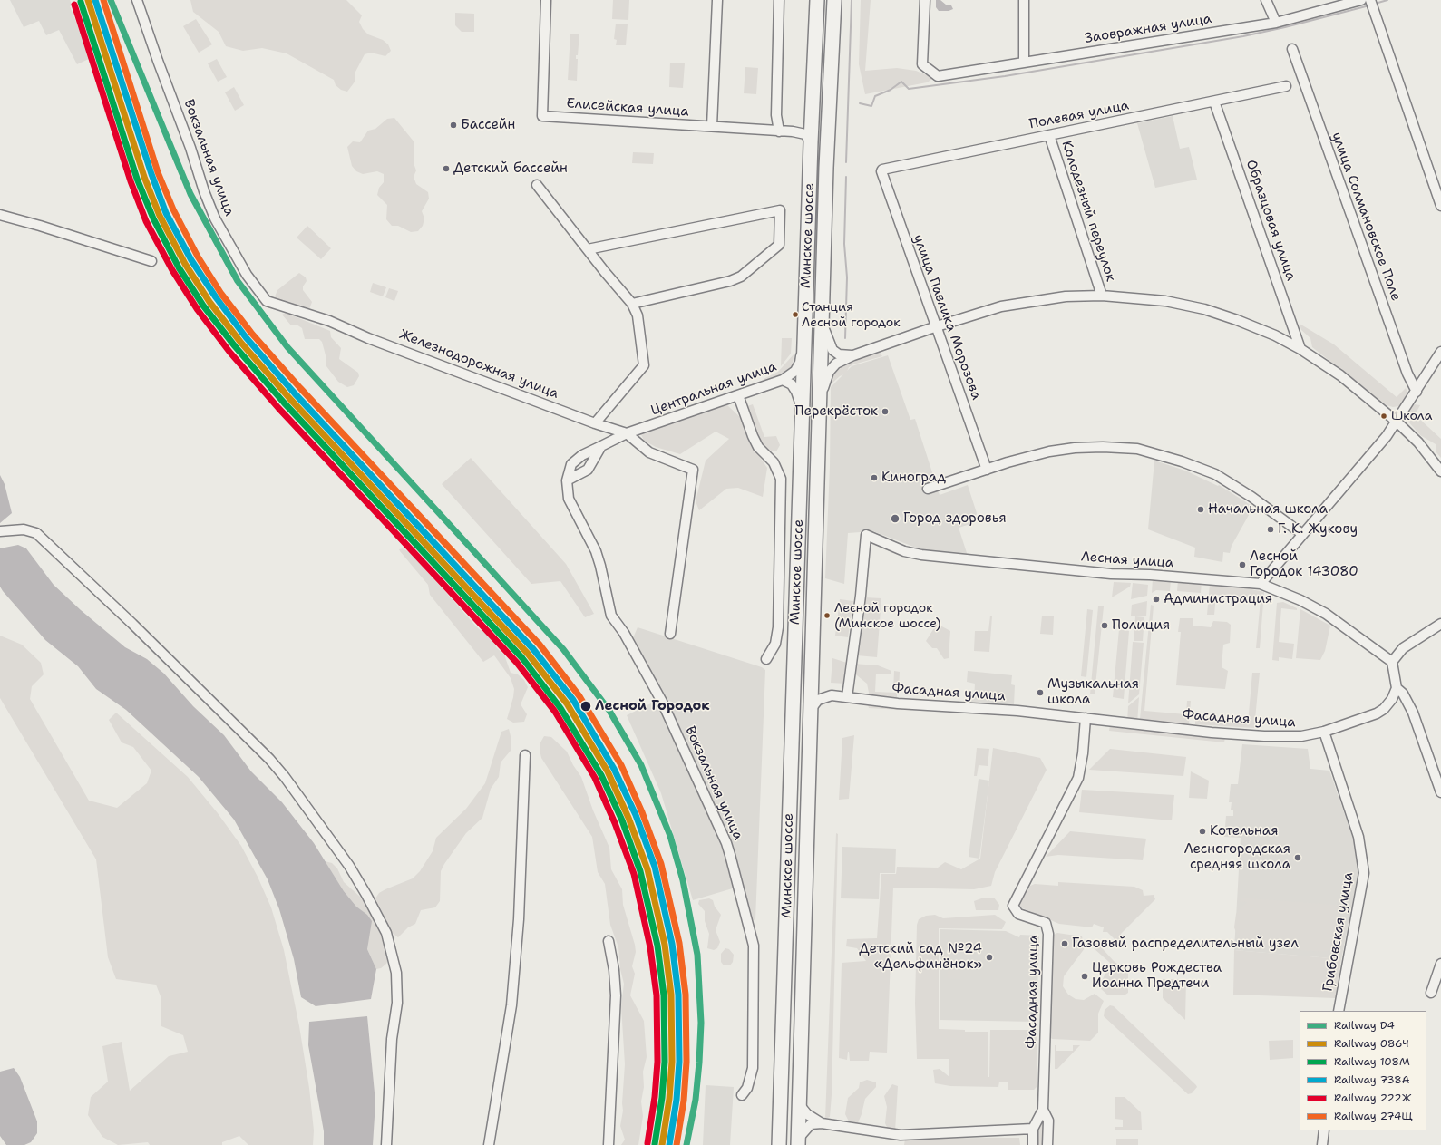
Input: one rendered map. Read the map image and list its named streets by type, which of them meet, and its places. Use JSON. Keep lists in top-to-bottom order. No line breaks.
{"streets":{"highway":["Минское шоссе"],"street":["Заовражная улица","Елисейская улица","Полевая улица","Вокзальная улица","Колодезный переулок","улица Солмановское Поле","Образцовая улица","улица Павлика Морозова","Железнодорожная улица","Центральная улица","Лесная улица","Фасадная улица","Грибовская улица"]},"crossings":[["Полевая улица","Колодезный переулок"],["Полевая улица","Образцовая улица"],["Полевая улица","улица Павлика Морозова"],["Вокзальная улица","Железнодорожная улица"],["Вокзальная улица","Центральная улица"],["Минское шоссе","Центральная улица"],["Минское шоссе","Фасадная улица"],["Железнодорожная улица","Центральная улица"],["Лесная улица","Фасадная улица"],["Фасадная улица","Грибовская улица"]],"places":["Бассейн","Детский бассейн","Станция Лесной городок","Перекрёсток","Школа","Киноград","Начальная школа","Город здоровья","Г. К. Жукову","Лесной Городок 143080","Администрация","Лесной городок (Минское шоссе)","Полиция","Музыкальная школа","Лесной Городок","Котельная","Лесногородская средняя школа","Газовый распределительный узел","Детский сад №24 «Дельфинёнок»","Церковь Рождества Иоанна Предтечи"],"lines":["rail line D4","rail line 086Ч","rail line 738А","rail line 274Щ","rail line 108М","rail line 222Ж"],"legend":["Railway D4","Railway 086Ч","Railway 108М","Railway 738А","Railway 222Ж","Railway 274Щ"]}
